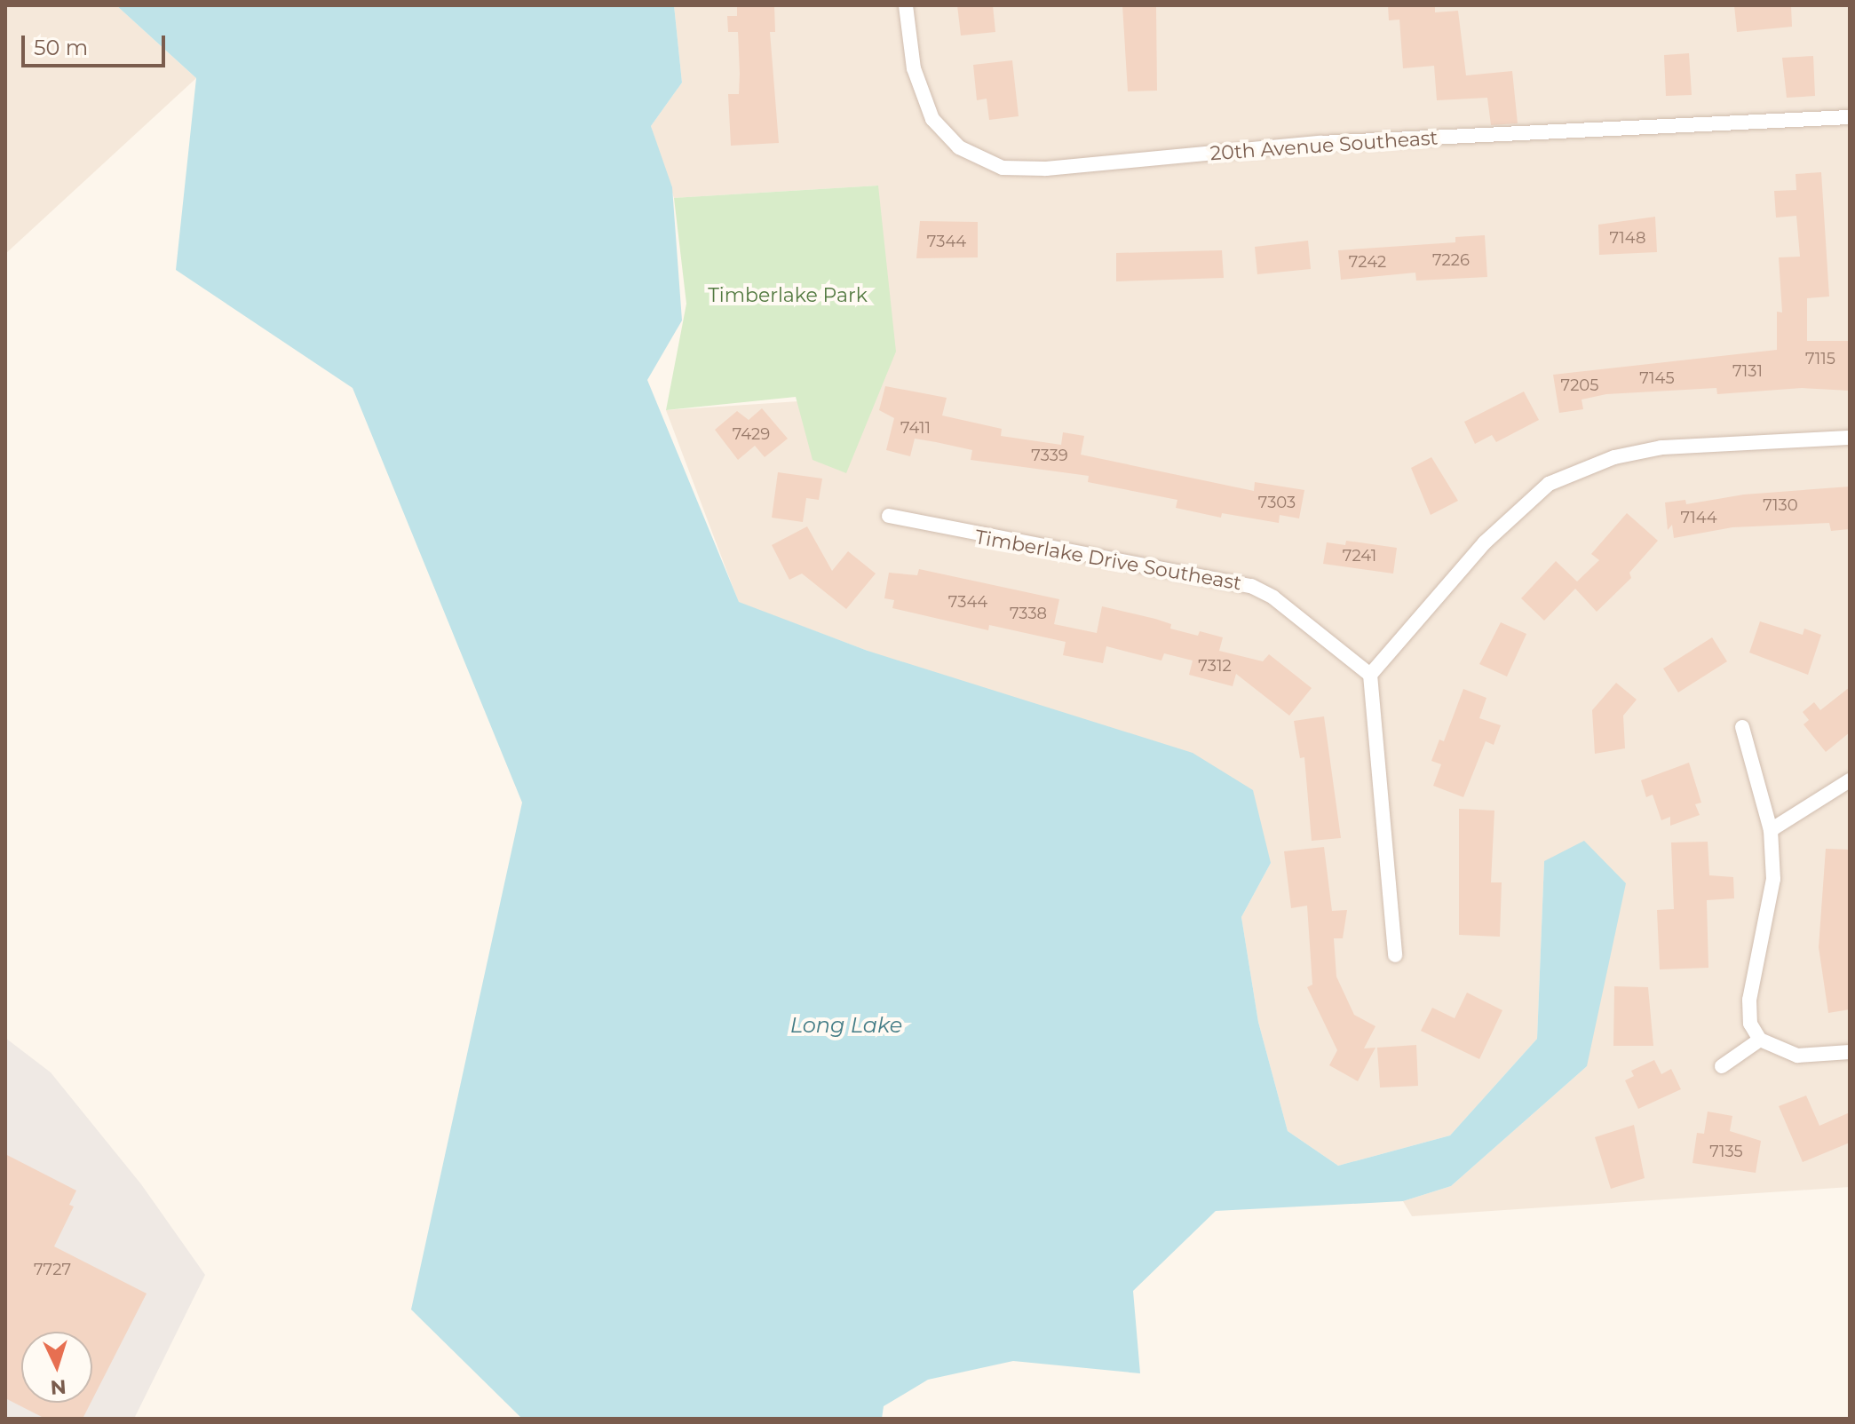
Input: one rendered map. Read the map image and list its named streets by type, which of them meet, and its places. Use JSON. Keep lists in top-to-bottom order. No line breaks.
{"streets":{"street":["20th Avenue Southeast","Timberlake Drive Southeast"]},"water":["Long Lake"],"parks":["Timberlake Park"],"house_numbers":["7148","7344","7226","7242","7115","7131","7145","7205","7411","7429","7339","7303","7130","7144","7241","7344","7338","7312","7135","7727"],"scale_bar":"50 m","north":"bottom"}
